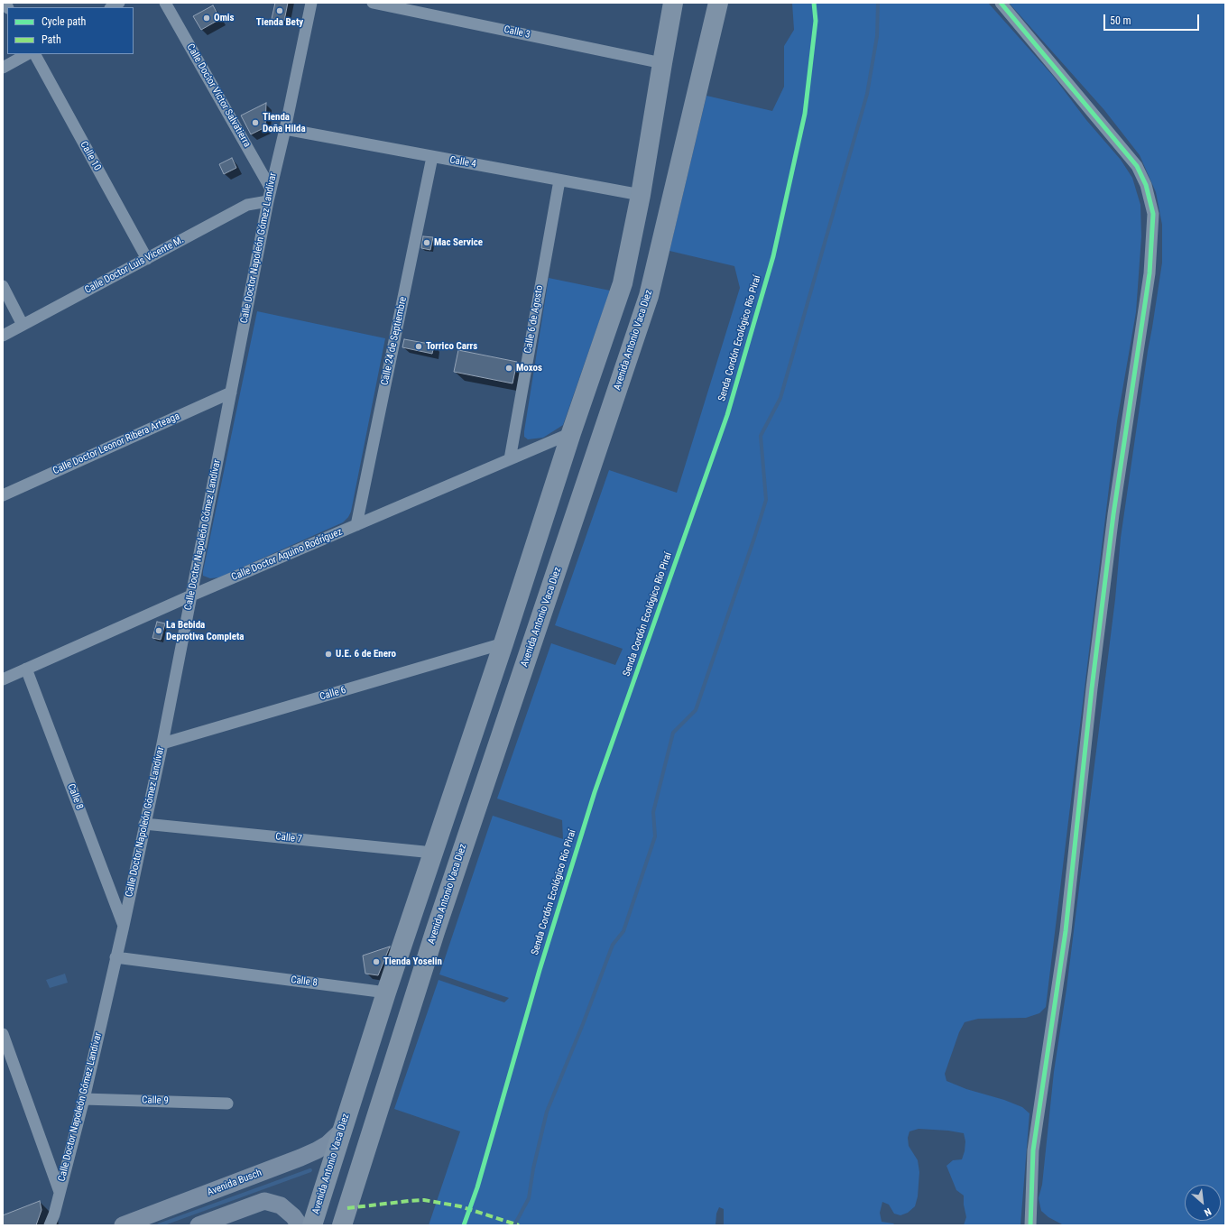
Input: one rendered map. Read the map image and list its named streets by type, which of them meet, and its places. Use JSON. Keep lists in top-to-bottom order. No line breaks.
{"streets":{"highway":["Avenida Antonio Vaca Diez"],"main road":["Avenida Busch"],"street":["Calle 3","Calle Doctor Víctor Salvatierra","Calle 10","Calle 4","Calle Doctor Napoleón Gómez Landívar","Calle Doctor Luis Vicente M.","Calle 6 de Agosto","Calle 24 de Septiembre","Calle Doctor Leonor Ribera Arteaga","Calle Doctor Aquino Rodríguez","Calle 6","Calle 8","Calle 7","Calle 9"],"cycle path":["Senda Cordón Ecológico Río Piraí"]},"crossings":[["Calle 3","Avenida Antonio Vaca Diez"],["Calle Doctor Víctor Salvatierra","Calle Doctor Napoleón Gómez Landívar"],["Calle 10","Calle Doctor Luis Vicente M."],["Calle 4","Calle Doctor Napoleón Gómez Landívar"],["Calle 4","Calle 6 de Agosto"],["Calle 4","Avenida Antonio Vaca Diez"],["Calle 4","Calle 24 de Septiembre"],["Calle Doctor Napoleón Gómez Landívar","Calle Doctor Luis Vicente M."],["Calle Doctor Napoleón Gómez Landívar","Calle Doctor Leonor Ribera Arteaga"],["Calle Doctor Napoleón Gómez Landívar","Calle Doctor Aquino Rodríguez"],["Calle Doctor Napoleón Gómez Landívar","Calle 6"],["Calle Doctor Napoleón Gómez Landívar","Calle 8"],["Calle Doctor Napoleón Gómez Landívar","Calle 7"],["Calle Doctor Napoleón Gómez Landívar","Calle 9"],["Calle 6 de Agosto","Calle Doctor Aquino Rodríguez"],["Avenida Antonio Vaca Diez","Calle Doctor Aquino Rodríguez"],["Avenida Antonio Vaca Diez","Calle 6"],["Avenida Antonio Vaca Diez","Calle 8"],["Avenida Antonio Vaca Diez","Calle 7"],["Avenida Antonio Vaca Diez","Avenida Busch"],["Calle 24 de Septiembre","Calle Doctor Aquino Rodríguez"],["Calle Doctor Aquino Rodríguez","Calle 8"]],"places":["Tienda Bety","Omis","Tienda Doña Hilda","Mac Service","Torrico Carrs","Moxos","La Bebida Deprotiva Completa","U.E. 6 de Enero","Tienda Yoselin"],"legend":["Cycle path","Path"],"scale_bar":"50 m","north":"bottom right"}
